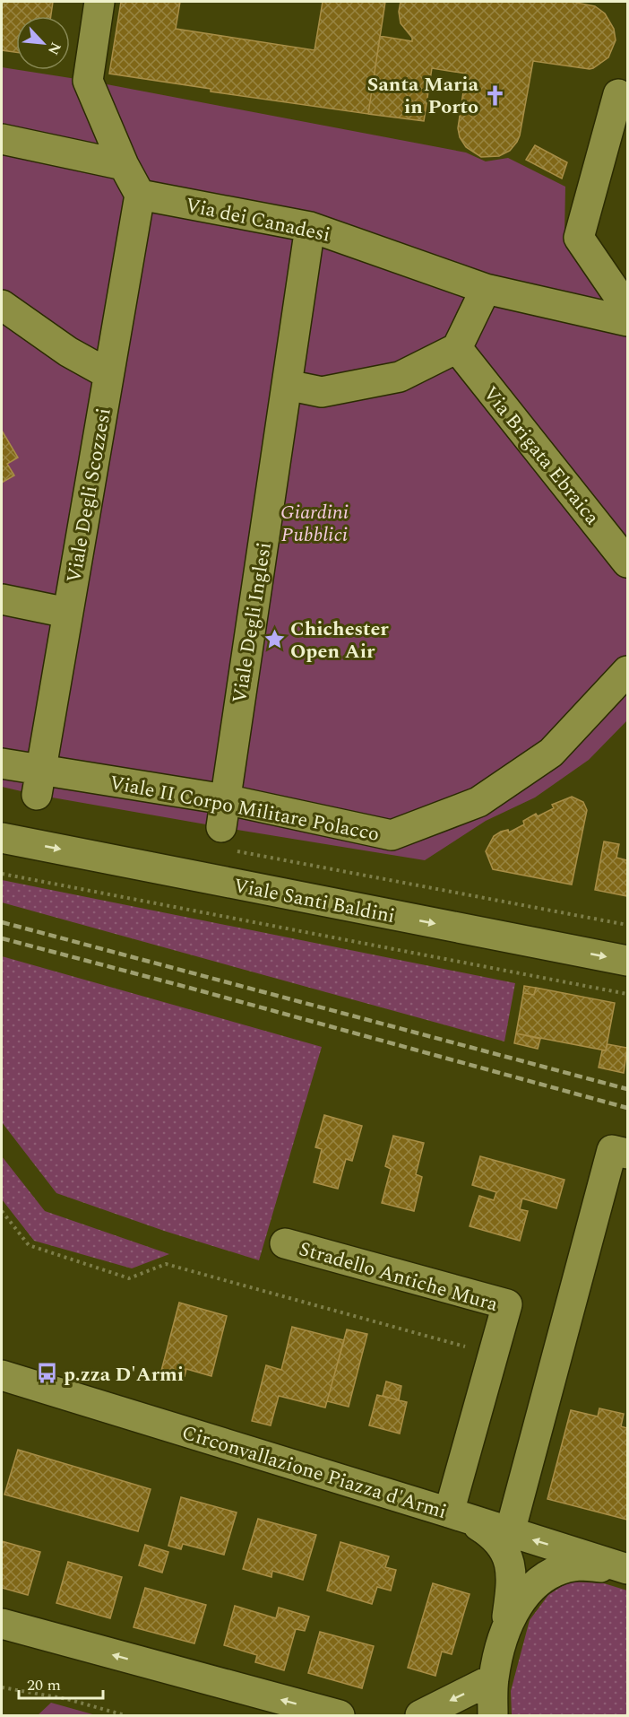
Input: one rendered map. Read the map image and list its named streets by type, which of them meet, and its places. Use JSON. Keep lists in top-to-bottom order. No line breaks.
{"streets":{"street":["Via dei Canadesi","Via Brigata Ebraica","Viale Degli Scozzesi","Viale Degli Inglesi","Viale II Corpo Militare Polacco","Viale Santi Baldini","Stradello Antiche Mura","Circonvallazione Piazza d'Armi"]},"crossings":[["Via dei Canadesi","Viale Degli Scozzesi"],["Via dei Canadesi","Viale Degli Inglesi"],["Viale Degli Scozzesi","Viale II Corpo Militare Polacco"],["Viale Degli Inglesi","Viale II Corpo Militare Polacco"]],"one_way":["Viale Santi Baldini"],"parks":["Giardini Pubblici"],"places":{"church":["Santa Maria in Porto"],"place":["Chichester Open Air"],"bus stop":["p.zza D'Armi"]},"scale_bar":"20 m","north":"bottom right"}
